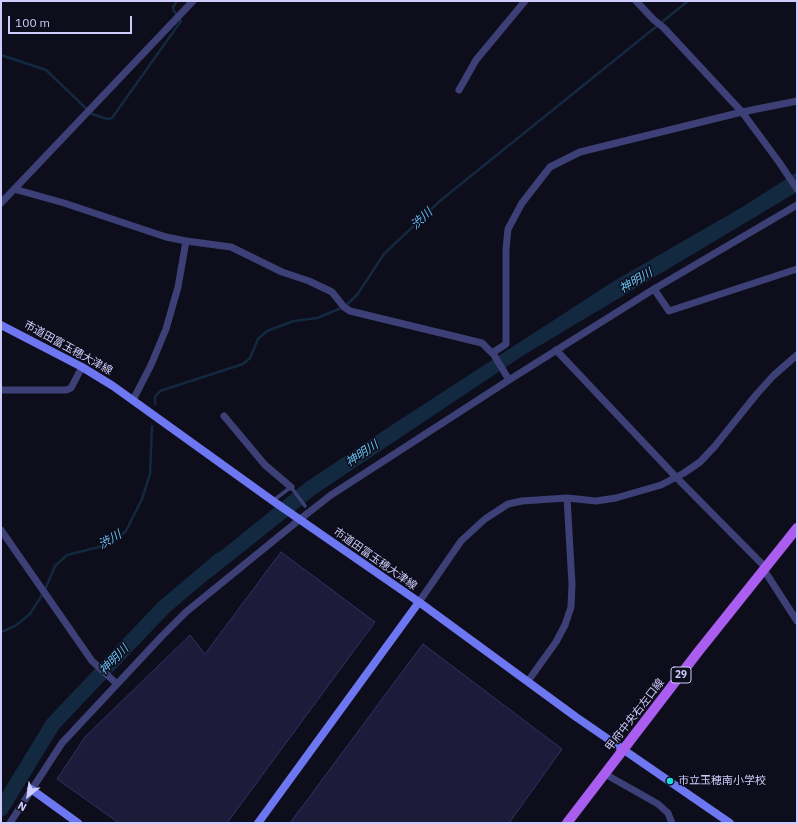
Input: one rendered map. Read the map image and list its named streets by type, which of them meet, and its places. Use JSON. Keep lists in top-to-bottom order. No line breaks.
{"streets":{"main road":["29","甲府中央右左口線"],"street":["市道田富玉穂大津線"]},"crossings":[["市道田富玉穂大津線","甲府中央右左口線"]],"water":["渋川","神明川"],"places":["市立玉穂南小学校"],"scale_bar":"100 m","north":"bottom left"}
